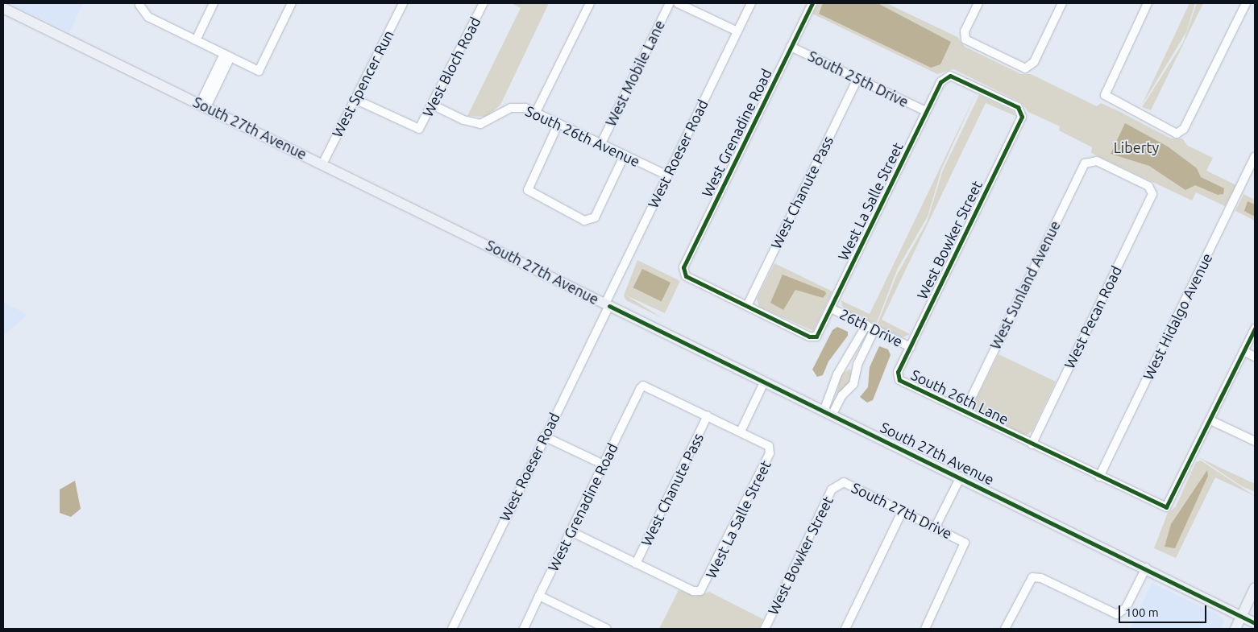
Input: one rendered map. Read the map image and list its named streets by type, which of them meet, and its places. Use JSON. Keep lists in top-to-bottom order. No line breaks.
{"streets":{"main road":["South 27th Avenue"],"street":["West Bloch Road","West Mobile Lane","South 25th Drive","West Spencer Run","West Grenadine Road","South 26th Avenue","West Roeser Road","West Chanute Pass","West La Salle Street","West Bowker Street","West Sunland Avenue","West Hidalgo Avenue","West Pecan Road","26th Drive","South 26th Lane","South 27th Drive"]},"crossings":[["West Bloch Road","West Spencer Run"],["West Bloch Road","South 26th Avenue"],["West Mobile Lane","South 26th Avenue"],["South 25th Drive","West Grenadine Road"],["South 25th Drive","West Chanute Pass"],["South 25th Drive","West La Salle Street"],["West Spencer Run","South 27th Avenue"],["South 27th Avenue","West Roeser Road"],["West Grenadine Road","West Chanute Pass"],["West Grenadine Road","West La Salle Street"],["South 26th Avenue","West Roeser Road"],["West Chanute Pass","West La Salle Street"],["West La Salle Street","West Bowker Street"],["West La Salle Street","26th Drive"],["West Bowker Street","26th Drive"],["West Bowker Street","South 26th Lane"],["West Bowker Street","South 27th Drive"],["West Sunland Avenue","West Pecan Road"],["West Sunland Avenue","South 26th Lane"],["West Hidalgo Avenue","South 26th Lane"],["West Pecan Road","South 26th Lane"]],"parks":["Liberty"],"scale_bar":"100 m"}
